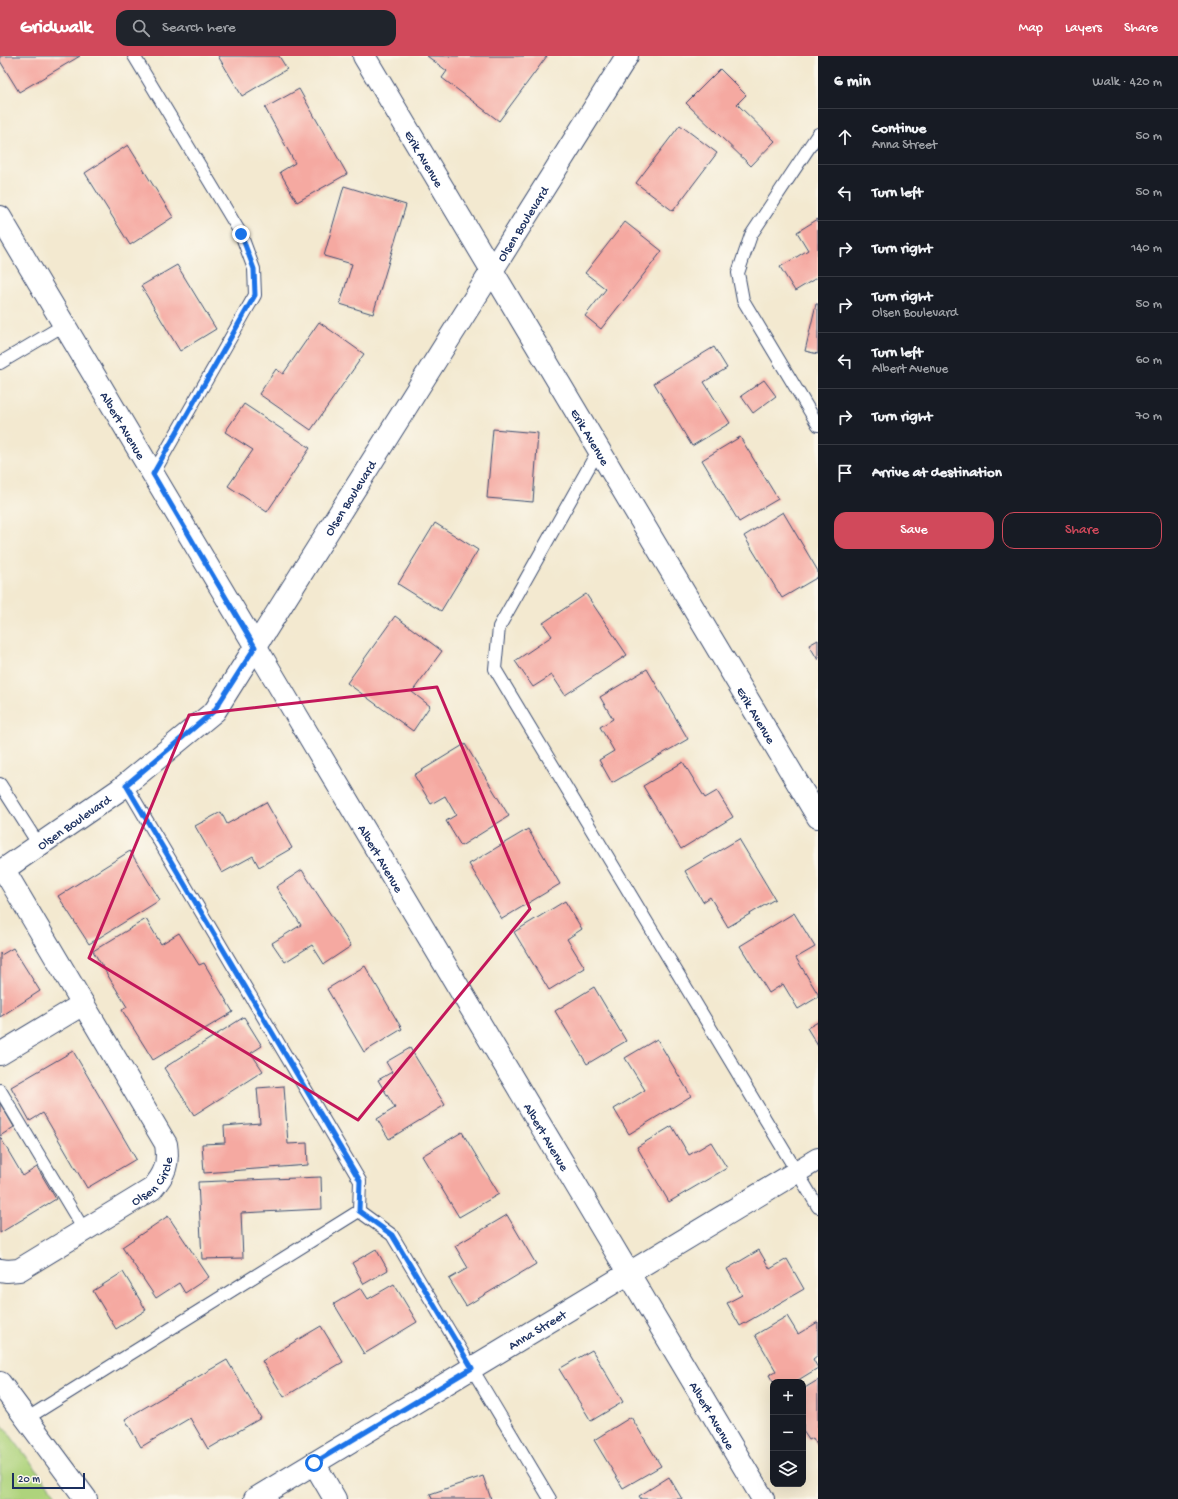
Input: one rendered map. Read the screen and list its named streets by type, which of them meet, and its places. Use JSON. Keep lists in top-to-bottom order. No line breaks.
{"streets":{"street":["Erik Avenue","Olsen Boulevard","Albert Avenue","Olsen Circle","Anna Street"]},"crossings":[["Erik Avenue","Olsen Boulevard"],["Olsen Boulevard","Albert Avenue"],["Olsen Boulevard","Olsen Circle"],["Albert Avenue","Anna Street"]],"scale_bar":"20 m","page":{"header":"Gridwalk","search":"Search here","nav":["Map","Layers","Share"],"heading":["6 min","Walk · 420 m"],"list":[["Continue","Anna Street","50 m"],["Turn left","50 m"],["Turn right","140 m"],["Turn right","Olsen Boulevard","50 m"],["Turn left","Albert Avenue","60 m"],["Turn right","70 m"],"Arrive at destination"],"buttons":["Save","Share"],"map_buttons":["+","−"],"scale":"20 m"}}
